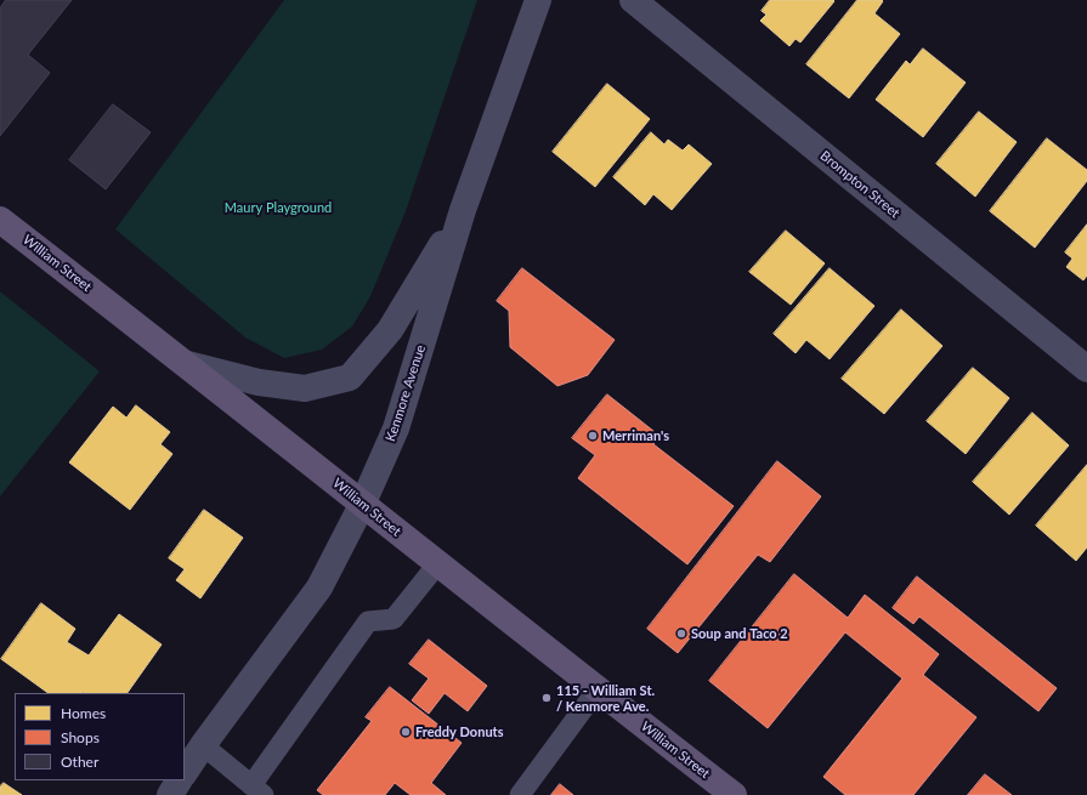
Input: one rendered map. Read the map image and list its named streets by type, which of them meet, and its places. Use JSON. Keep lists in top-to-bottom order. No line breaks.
{"streets":{"main road":["William Street"],"street":["Brompton Street","Kenmore Avenue"]},"crossings":[["William Street","Kenmore Avenue"]],"parks":["Maury Playground"],"places":["Merriman's","Soup and Taco 2","115 - William St. / Kenmore Ave.","Freddy Donuts"],"legend":["Homes","Shops","Other"]}
